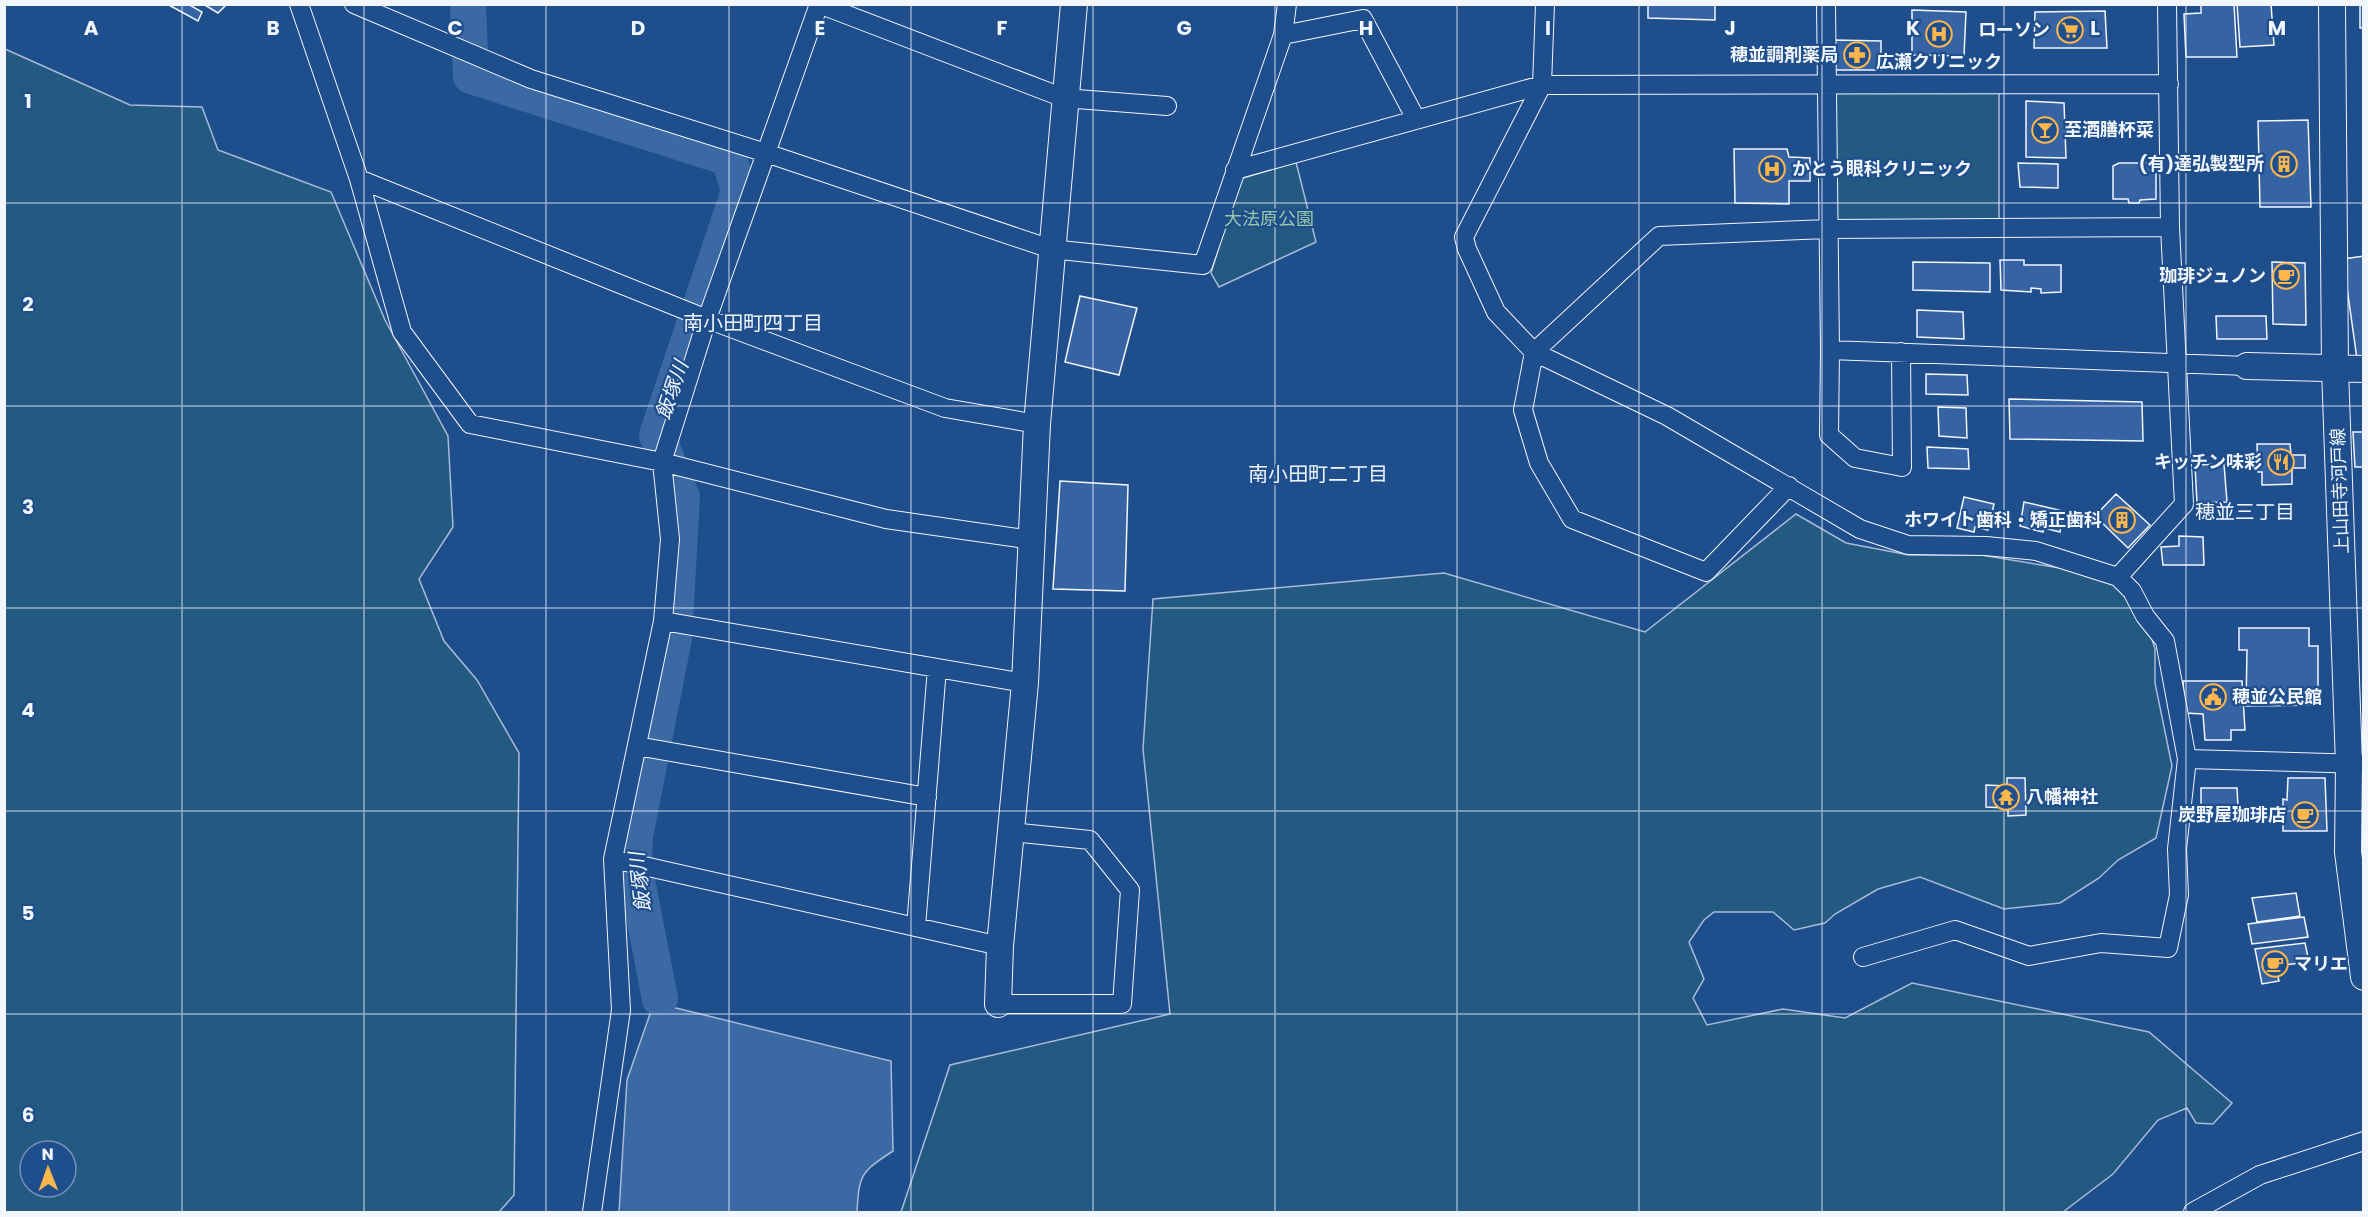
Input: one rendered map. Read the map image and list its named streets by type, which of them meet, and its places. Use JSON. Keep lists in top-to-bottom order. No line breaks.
{"streets":{"street":["上山田寺河戸線"]},"districts":["南小田町四丁目","南小田町二丁目","穂並三丁目"],"water":["飯塚川"],"parks":["大法原公園"],"places":{"supermarket":["ローソン"],"hospital":["広瀬クリニック","かとう眼科クリニック"],"pharmacy":["穂並調剤薬局"],"bar":["至酒膳杯菜"],"building":["(有)達弘製型所","ホワイト歯科・矯正歯科"],"cafe":["珈琲ジュノン","炭野屋珈琲店","マリエ"],"restaurant":["キッチン味彩"],"public building":["穂並公民館"],"temple":["八幡神社"]},"north":"top","grid":{"columns":["A","B","C","D","E","F","G","H","I","J","K","L","M"],"rows":["1","2","3","4","5","6"]}}
